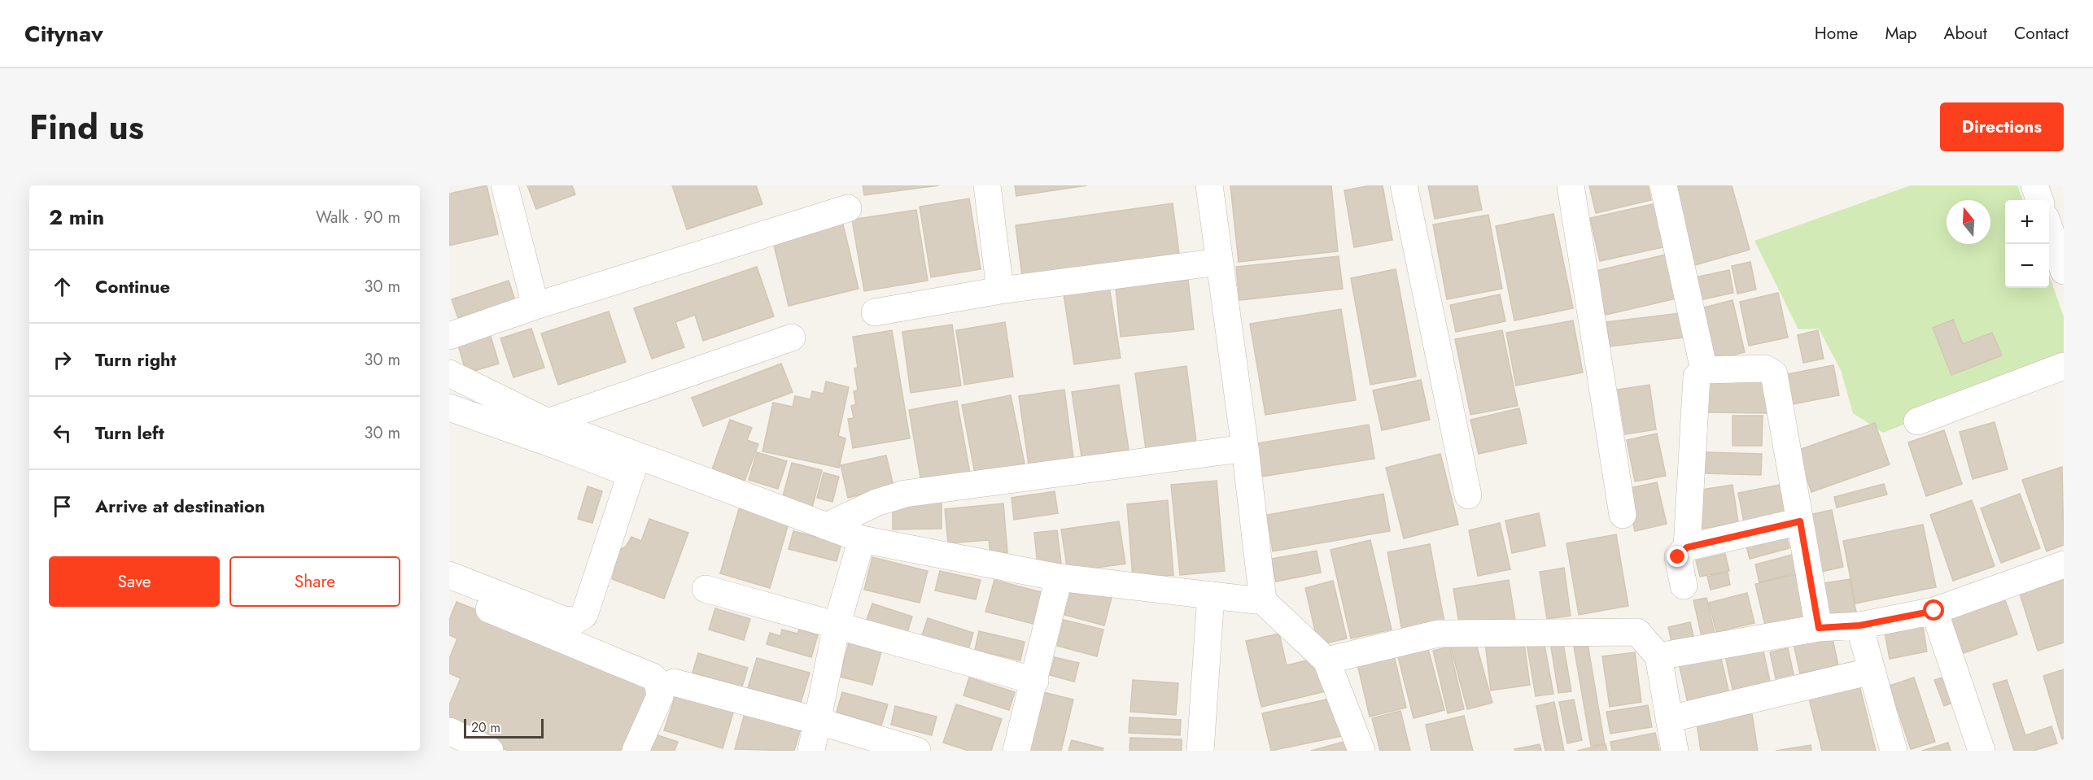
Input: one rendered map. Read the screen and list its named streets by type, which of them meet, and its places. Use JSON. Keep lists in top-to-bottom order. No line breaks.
{"scale_bar":"20 m","north":"top","page":{"header":"Citynav","nav":["Home","Map","About","Contact"],"title":"Find us","buttons":["Directions",["Save","Share"]],"heading":["2 min","Walk · 90 m"],"map_buttons":["+","−"],"list":[["Continue","30 m"],["Turn right","30 m"],["Turn left","30 m"],"Arrive at destination"],"scale":"20 m"}}
